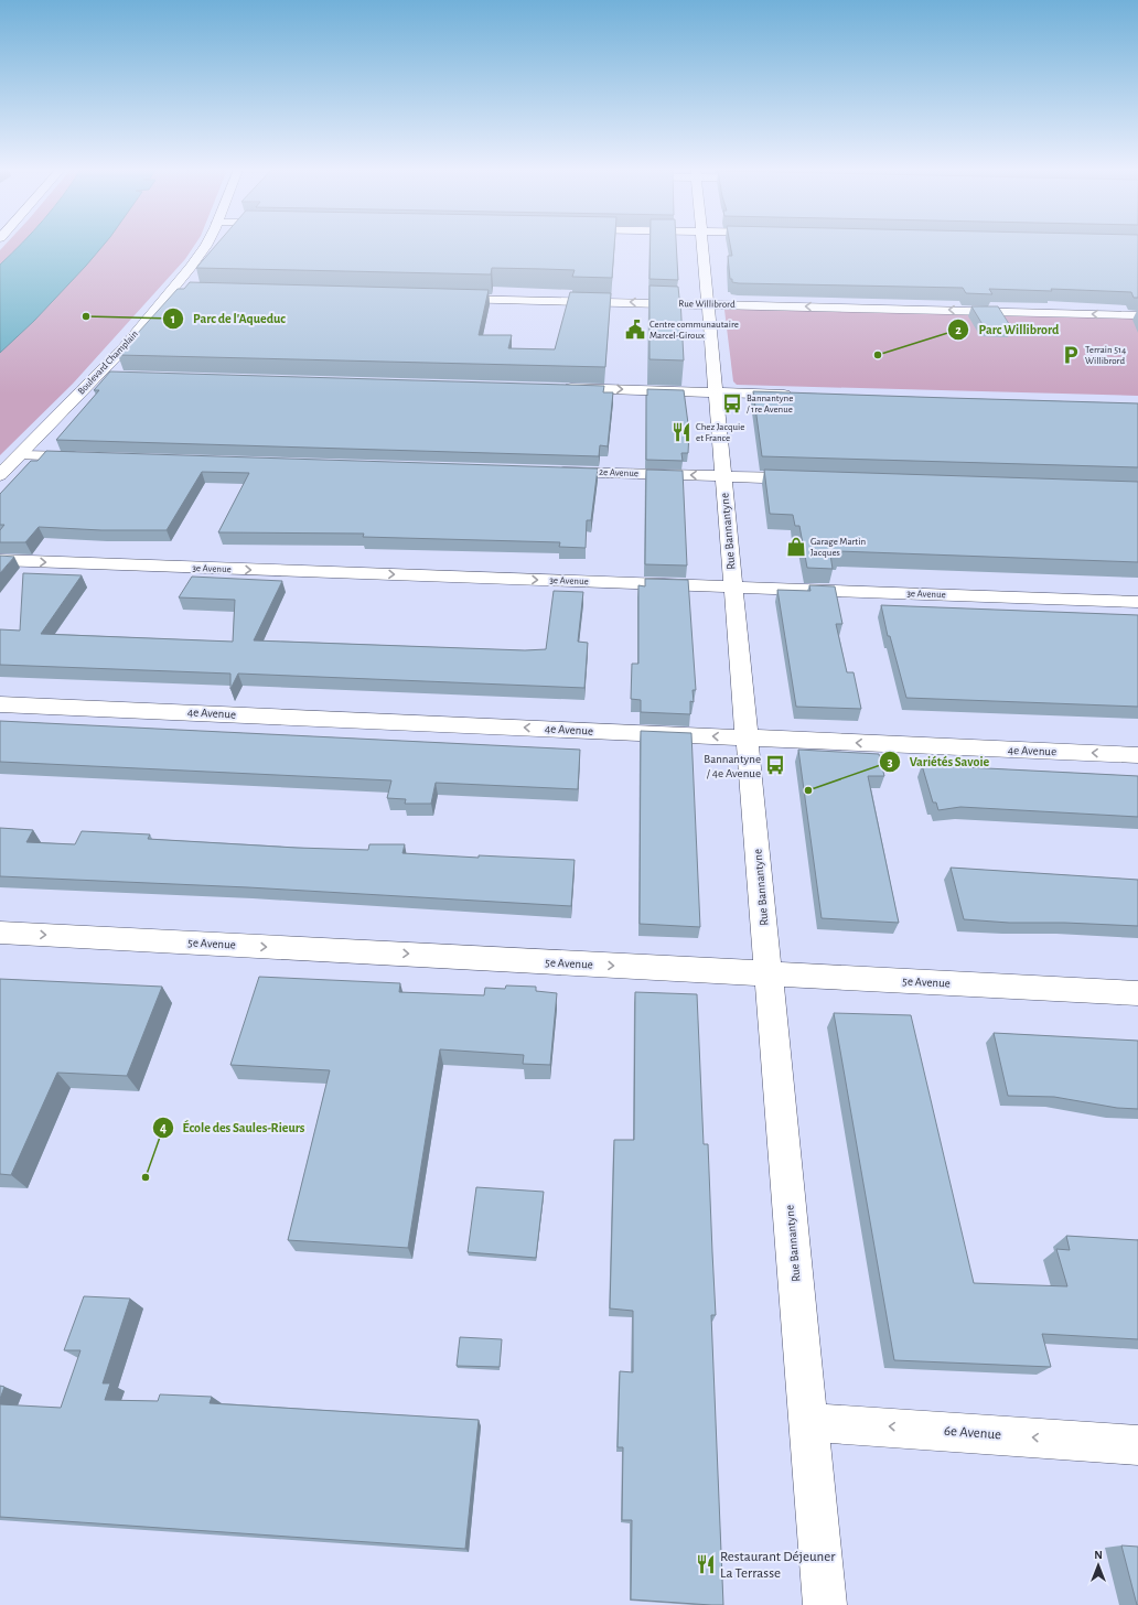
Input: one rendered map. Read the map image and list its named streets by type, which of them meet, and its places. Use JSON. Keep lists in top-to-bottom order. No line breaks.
{"streets":{"street":["Rue Willibrord","Boulevard Champlain","2e Avenue","Rue Bannantyne","3e Avenue","4e Avenue","5e Avenue","6e Avenue"]},"crossings":[["Rue Willibrord","Rue Bannantyne"],["2e Avenue","Rue Bannantyne"],["Rue Bannantyne","3e Avenue"],["Rue Bannantyne","4e Avenue"],["Rue Bannantyne","5e Avenue"],["Rue Bannantyne","6e Avenue"]],"one_way":["4e Avenue","5e Avenue","6e Avenue"],"places":{"other":["Parc de l'Aqueduc","Parc Willibrord","Variétés Savoie","École des Saules-Rieurs"],"public building":["Centre communautaire Marcel-Giroux"],"parking":["Terrain 514 Willibrord"],"bus stop":["Bannantyne / 1re Avenue","Bannantyne / 4e Avenue"],"restaurant":["Chez Jacquie et France","Restaurant Déjeuner La Terrasse"],"shop":["Garage Martin Jacques"]},"north":"top"}
